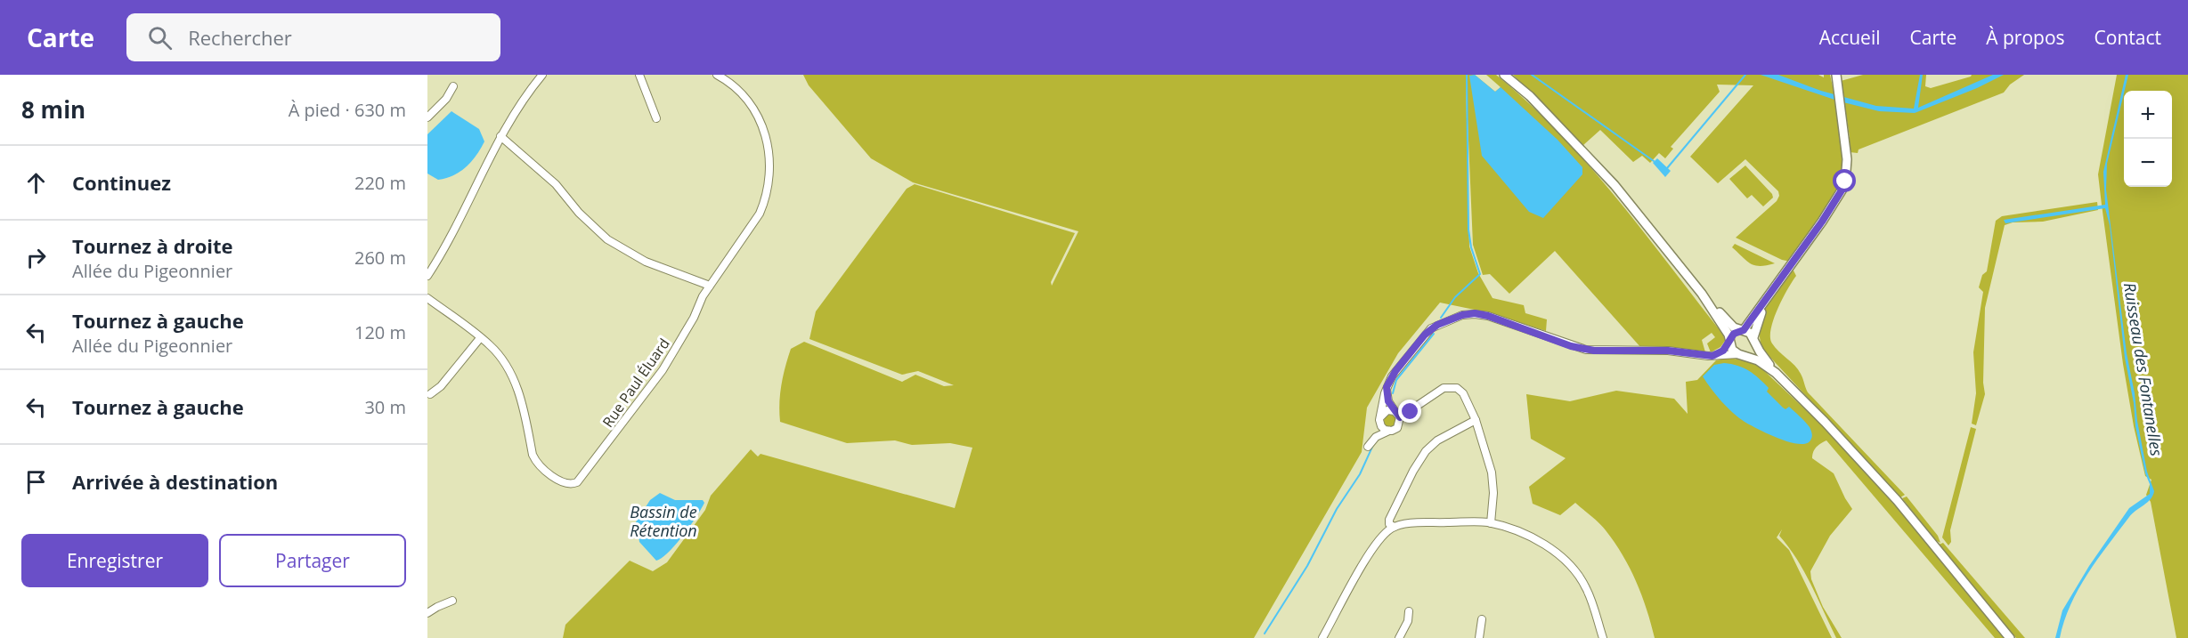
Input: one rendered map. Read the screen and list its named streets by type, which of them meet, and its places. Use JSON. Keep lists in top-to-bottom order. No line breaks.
{"streets":{"street":["Rue Paul Éluard"]},"water":["Ruisseau des Fontanelles","Bassin de Rétention"],"page":{"header":"Carte","search":"Rechercher","nav":["Accueil","Carte","À propos","Contact"],"heading":["8 min","À pied · 630 m"],"map_buttons":["+","−"],"list":[["Continuez","220 m"],["Tournez à droite","Allée du Pigeonnier","260 m"],["Tournez à gauche","Allée du Pigeonnier","120 m"],["Tournez à gauche","30 m"],"Arrivée à destination"],"buttons":["Enregistrer","Partager"]}}
